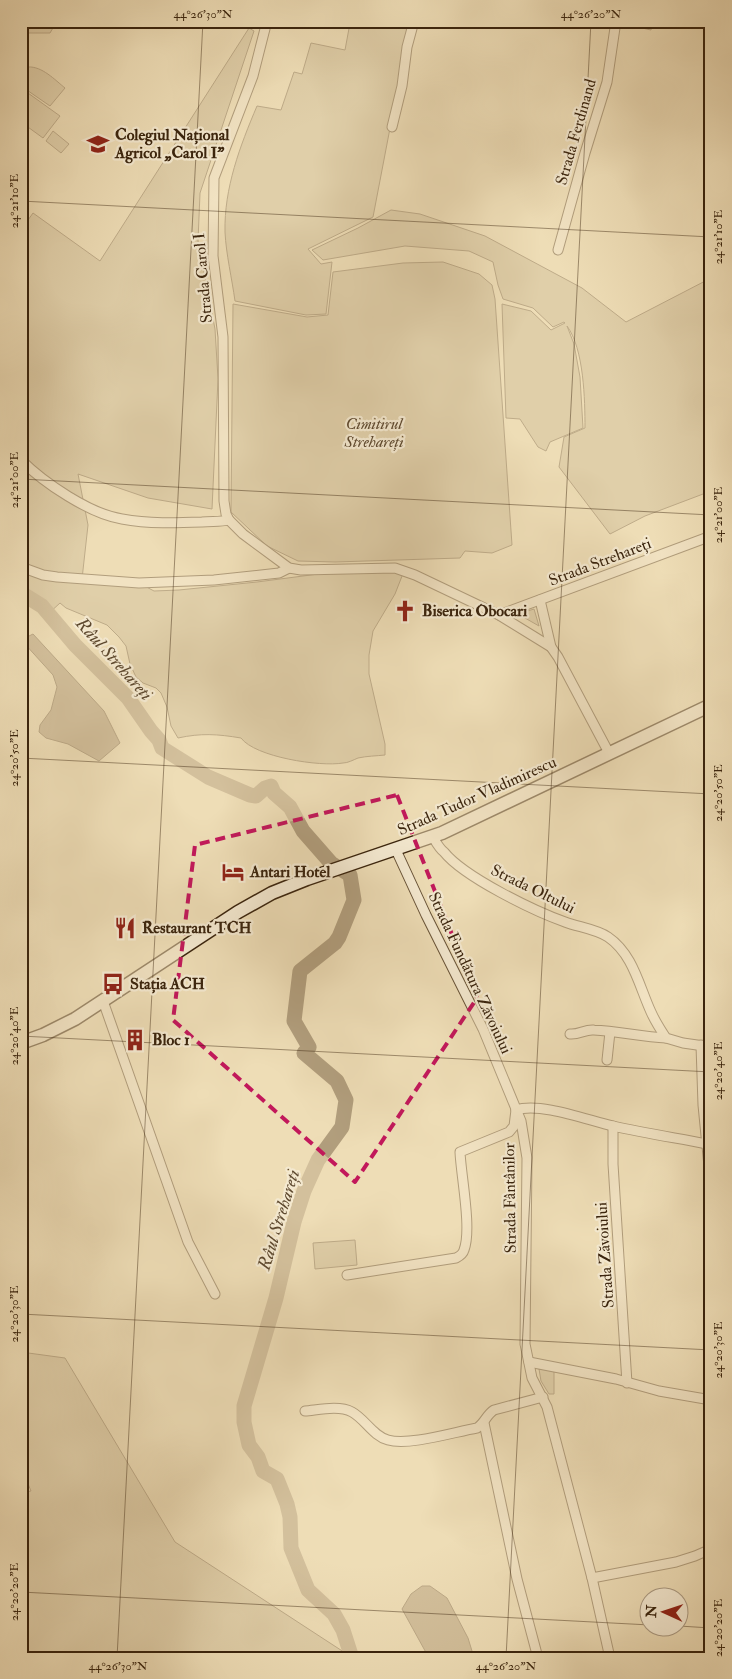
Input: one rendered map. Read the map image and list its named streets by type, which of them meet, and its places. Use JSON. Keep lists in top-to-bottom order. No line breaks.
{"streets":{"main road":["Strada Tudor Vladimirescu"],"street":["Strada Ferdinand","Strada Carol I","Strada Strehareți","Strada Oltului","Strada Fundătura Zăvoiului","Strada Fântânilor","Strada Zăvoiului"]},"crossings":[["Strada Tudor Vladimirescu","Strada Oltului"],["Strada Tudor Vladimirescu","Strada Fundătura Zăvoiului"],["Strada Fundătura Zăvoiului","Strada Fântânilor"]],"water":["Râul Strehareți"],"parks":["Cimitirul Strehareți"],"places":{"school or university":["Colegiul Național Agricol „Carol I”"],"church":["Biserica Obocari"],"hotel":["Antari Hotel"],"restaurant":["Restaurant TCH"],"bus stop":["Stația ACH"],"building":["Bloc 1"]},"north":"left","coordinates":["44°26'30\"N","44°26'20\"N","24°21'10\"E","24°21'00\"E","24°20'50\"E","24°20'40\"E","24°20'30\"E","24°20'20\"E"]}
